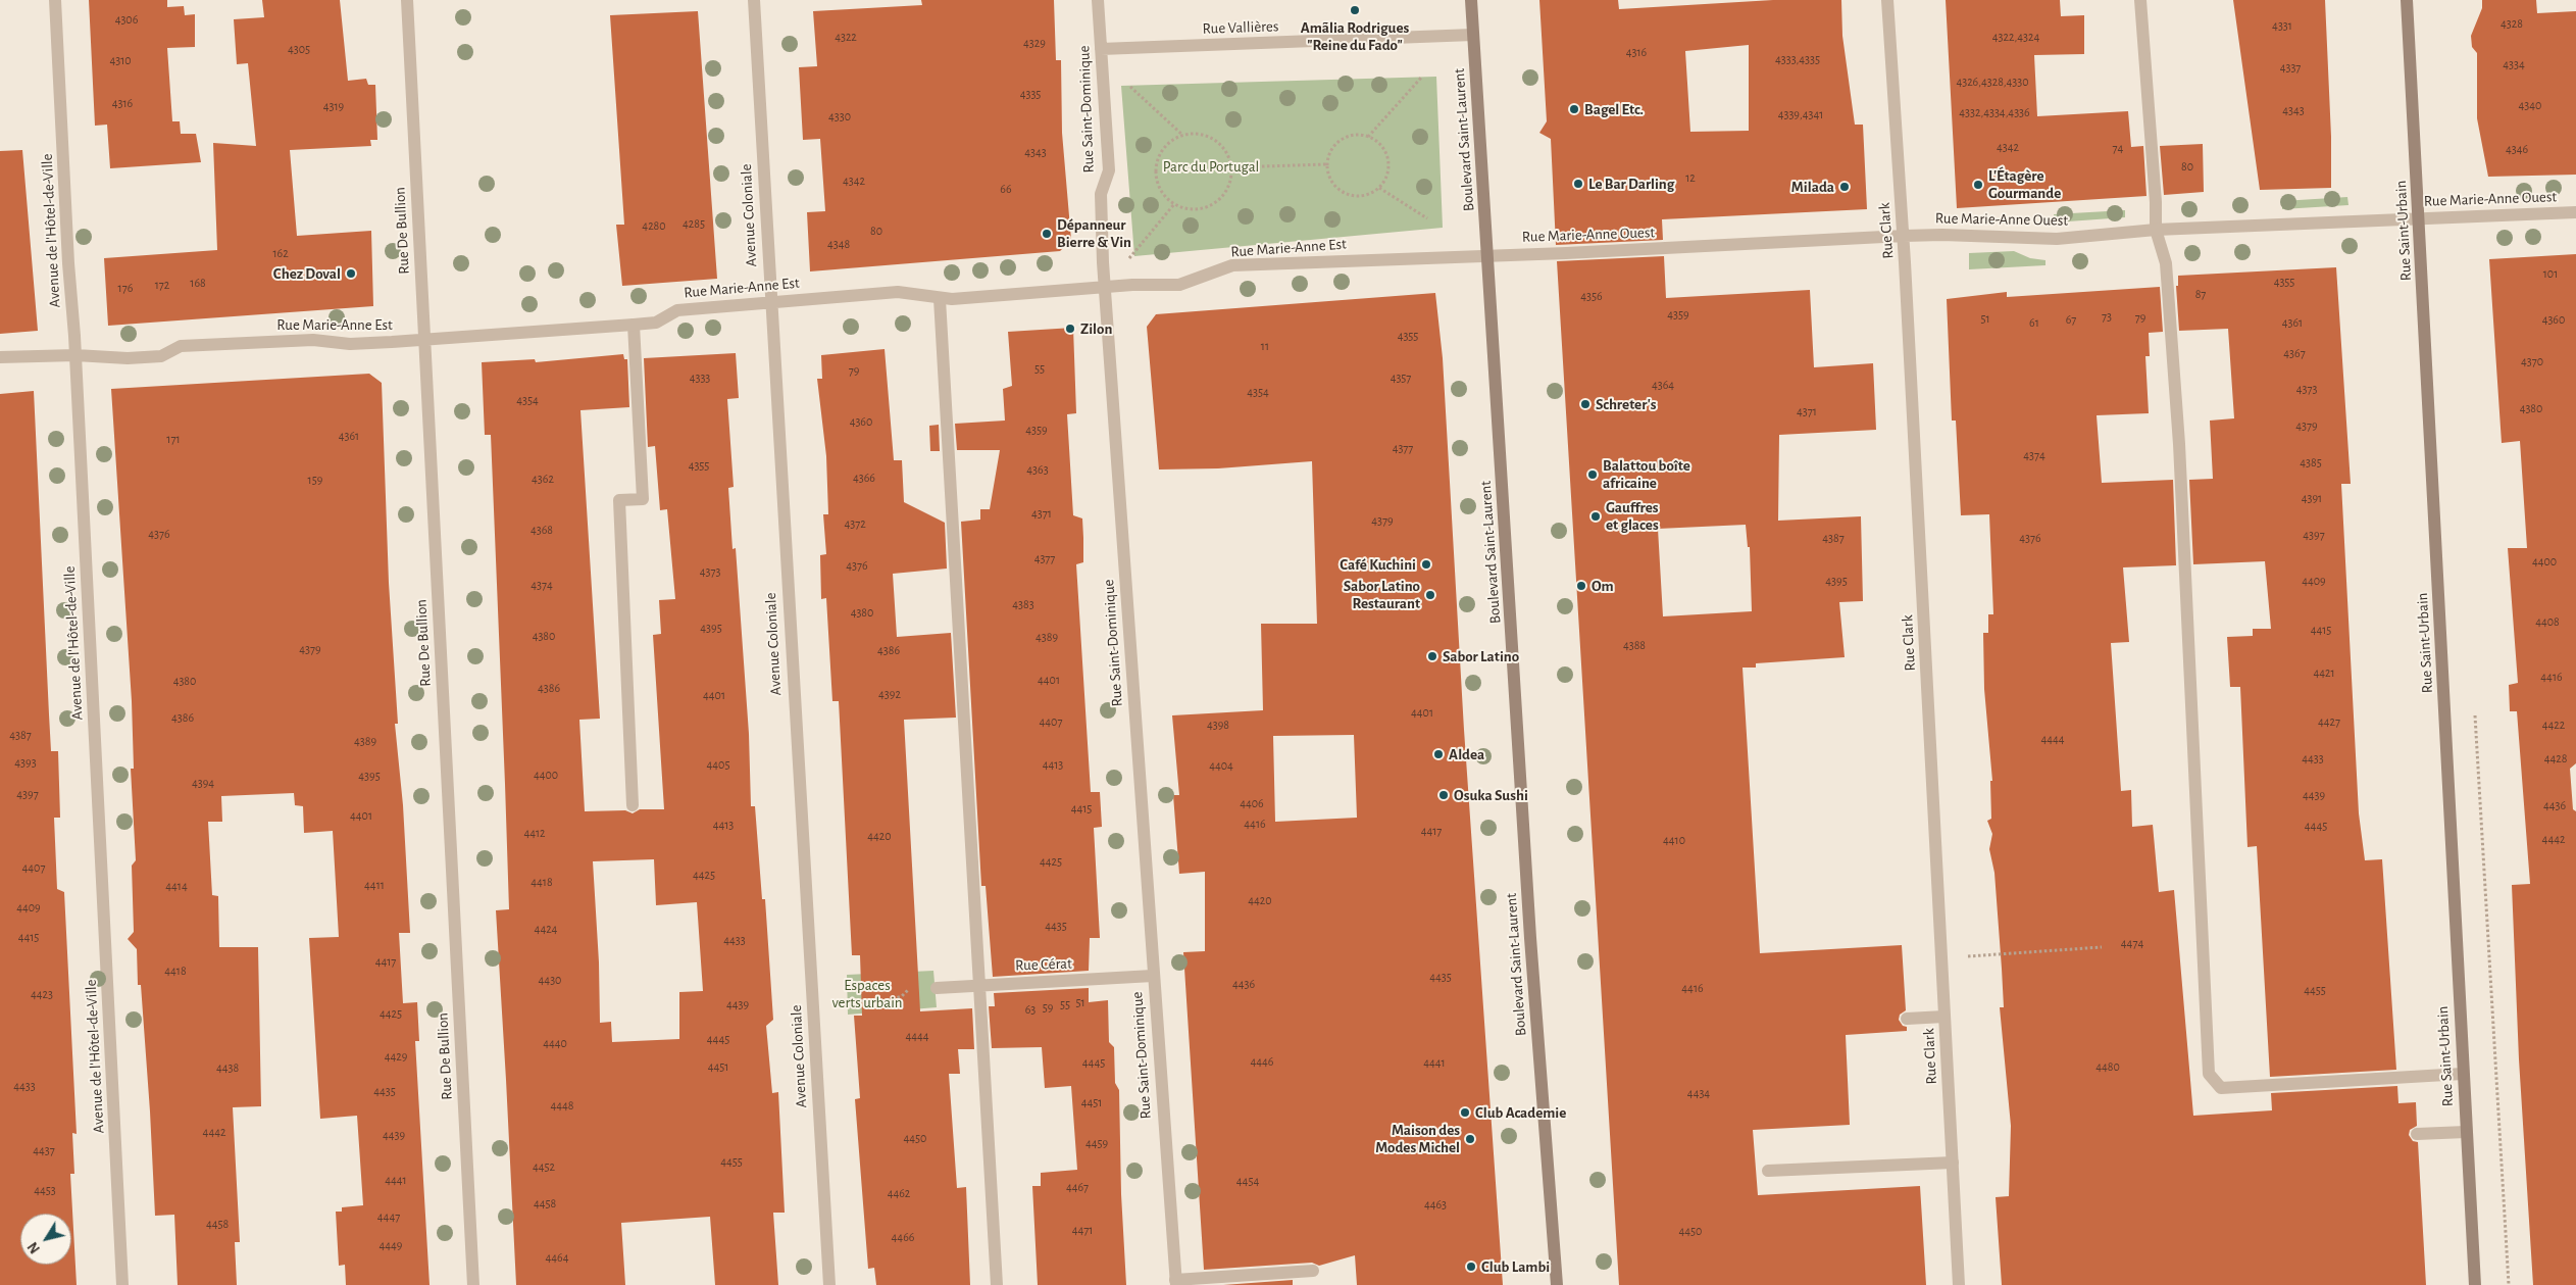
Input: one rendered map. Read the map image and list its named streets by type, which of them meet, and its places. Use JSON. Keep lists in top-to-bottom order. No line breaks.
{"streets":{"main road":["Boulevard Saint-Laurent","Rue Saint-Urbain"],"street":["Rue Vallières","Rue Saint-Dominique","Rue Marie-Anne Ouest","Avenue Coloniale","Avenue de l'Hôtel-de-Ville","Rue De Bullion","Rue Clark","Rue Marie-Anne Est","Rue Cérat"]},"crossings":[["Rue Vallières","Rue Saint-Dominique"],["Rue Vallières","Boulevard Saint-Laurent"],["Rue Saint-Dominique","Rue Marie-Anne Est"],["Rue Saint-Dominique","Rue Cérat"],["Boulevard Saint-Laurent","Rue Marie-Anne Ouest"],["Boulevard Saint-Laurent","Rue Marie-Anne Est"],["Rue Marie-Anne Ouest","Rue Clark"],["Rue Marie-Anne Ouest","Rue Saint-Urbain"],["Rue Marie-Anne Ouest","Rue Marie-Anne Est"],["Avenue Coloniale","Rue Marie-Anne Est"],["Avenue de l'Hôtel-de-Ville","Rue Marie-Anne Est"],["Rue De Bullion","Rue Marie-Anne Est"]],"parks":["Parc du Portugal","Espaces verts urbain"],"places":["Amãlia Rodrigues \"Reine du Fado\"","Bagel Etc.","Le Bar Darling","L'Étagère Gourmande","Milada","Dépanneur Bierre & Vin","Chez Doval","Zilon","Schreter's","Balattou boîte africaine","Gauffres et glaces","Café Kuchini","Om","Sabor Latino Restaurant","Sabor Latino","Aldea","Osuka Sushi","Club Academie","Maison des Modes Michel","Club Lambi"],"house_numbers":["4306","4328","4331","4322","4322,4324","4329","4305","4316","4333,4335","4310","4334","4337","4326,4328,4330","4335","4316","4340","4319","4343","4332,4334,4336","4339,4341","4330","4342","74","4346","4343","80","12","4342","66","4285","4280","80","4348","162","101","4355","168","172","176","87","4356","4359","73","79","51","67","4360","61","4361","4355","11","4367","4370","55","79","4333","4357","4364","4373","4354","4354","4380","4371","4360","4379","4359","4361","171","4377","4374","4385","4355","4363","4366","4362","159","4391","4371","4379","4372","4368","4376","4397","4387","4376","4377","4400","4376","4373","4395","4409","4374","4383","4380","4408","4395","4415","4380","4389","4388","4379","4386","4421","4416","4401","4380","4386","4392","4401","4401","4386","4407","4427","4398","4422","4387","4444","4389","4433","4428","4393","4405","4413","4404","4400","4395","4394","4397","4439","4406","4436","4415","4401","4416","4413","4445","4417","4412","4420","4442","4410","4425","4407","4425","4418","4411","4414","4420","4409","4435","4424","4415","4433","4474","4417","4418","4435","4430","4436","4416","4455","4423","51","4439","55","59","63","4425","4444","4445","4440","4429","4446","4445","4441","4451","4480","4438","4433","4435","4434","4451","4448","4442","4439","4450","4459","4437","4455","4452","4441","4454","4467","4453","4462","4458","4463","4447","4458","4471","4450","4466","4449","4464"],"north":"bottom left"}
